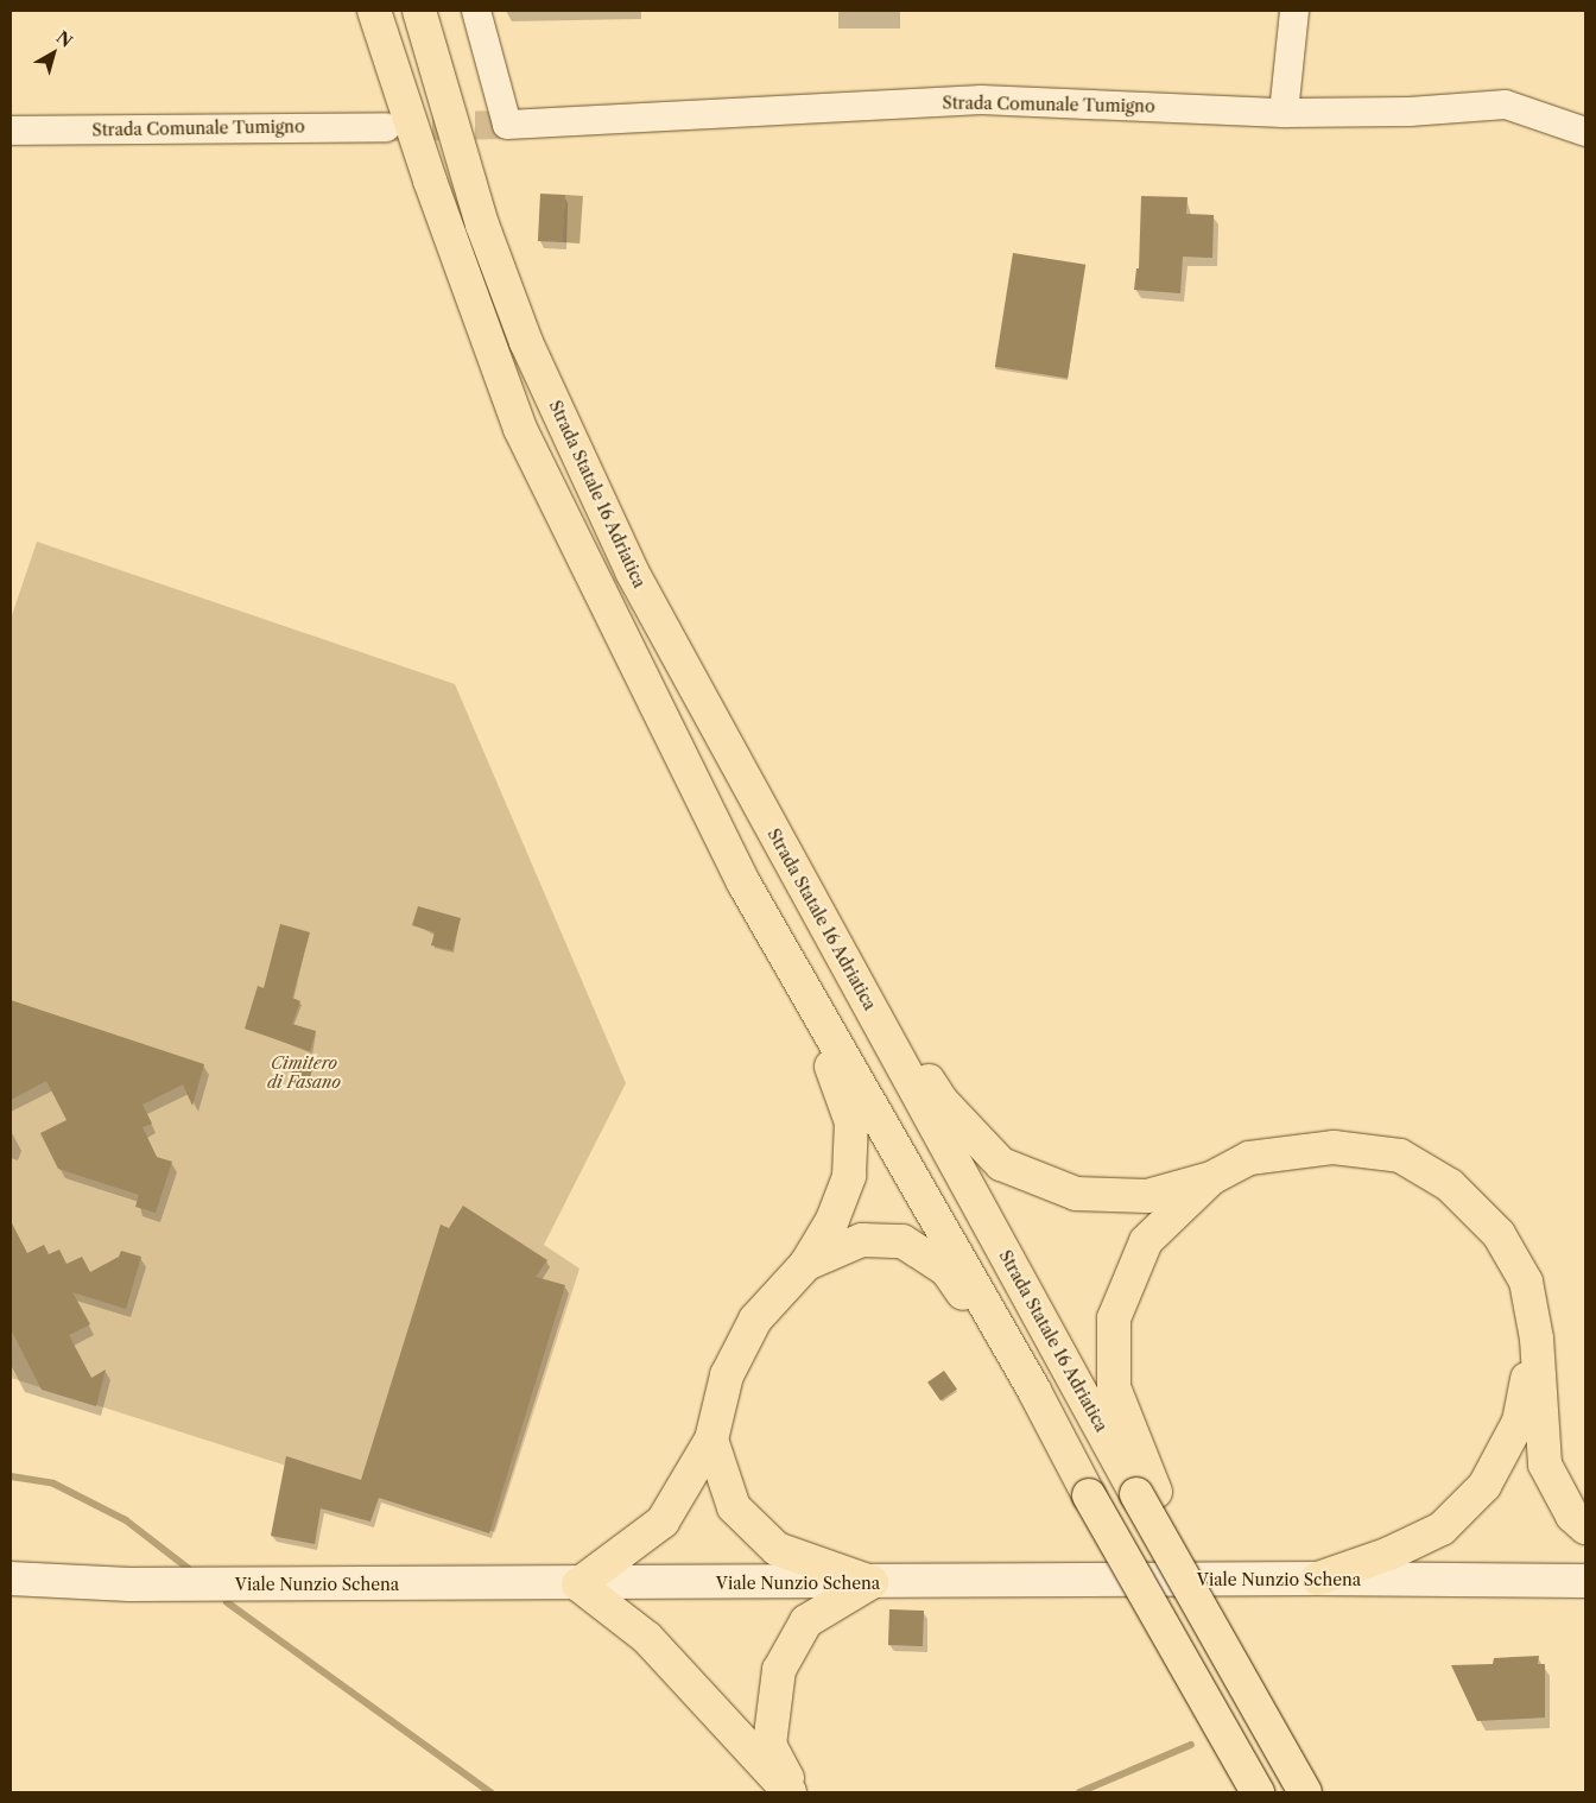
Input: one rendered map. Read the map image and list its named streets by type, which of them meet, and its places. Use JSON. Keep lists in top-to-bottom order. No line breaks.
{"streets":{"highway":["Strada Statale 16 Adriatica"],"street":["Strada Comunale Tumigno","Viale Nunzio Schena"]},"parks":["Cimitero di Fasano"],"north":"top right"}
